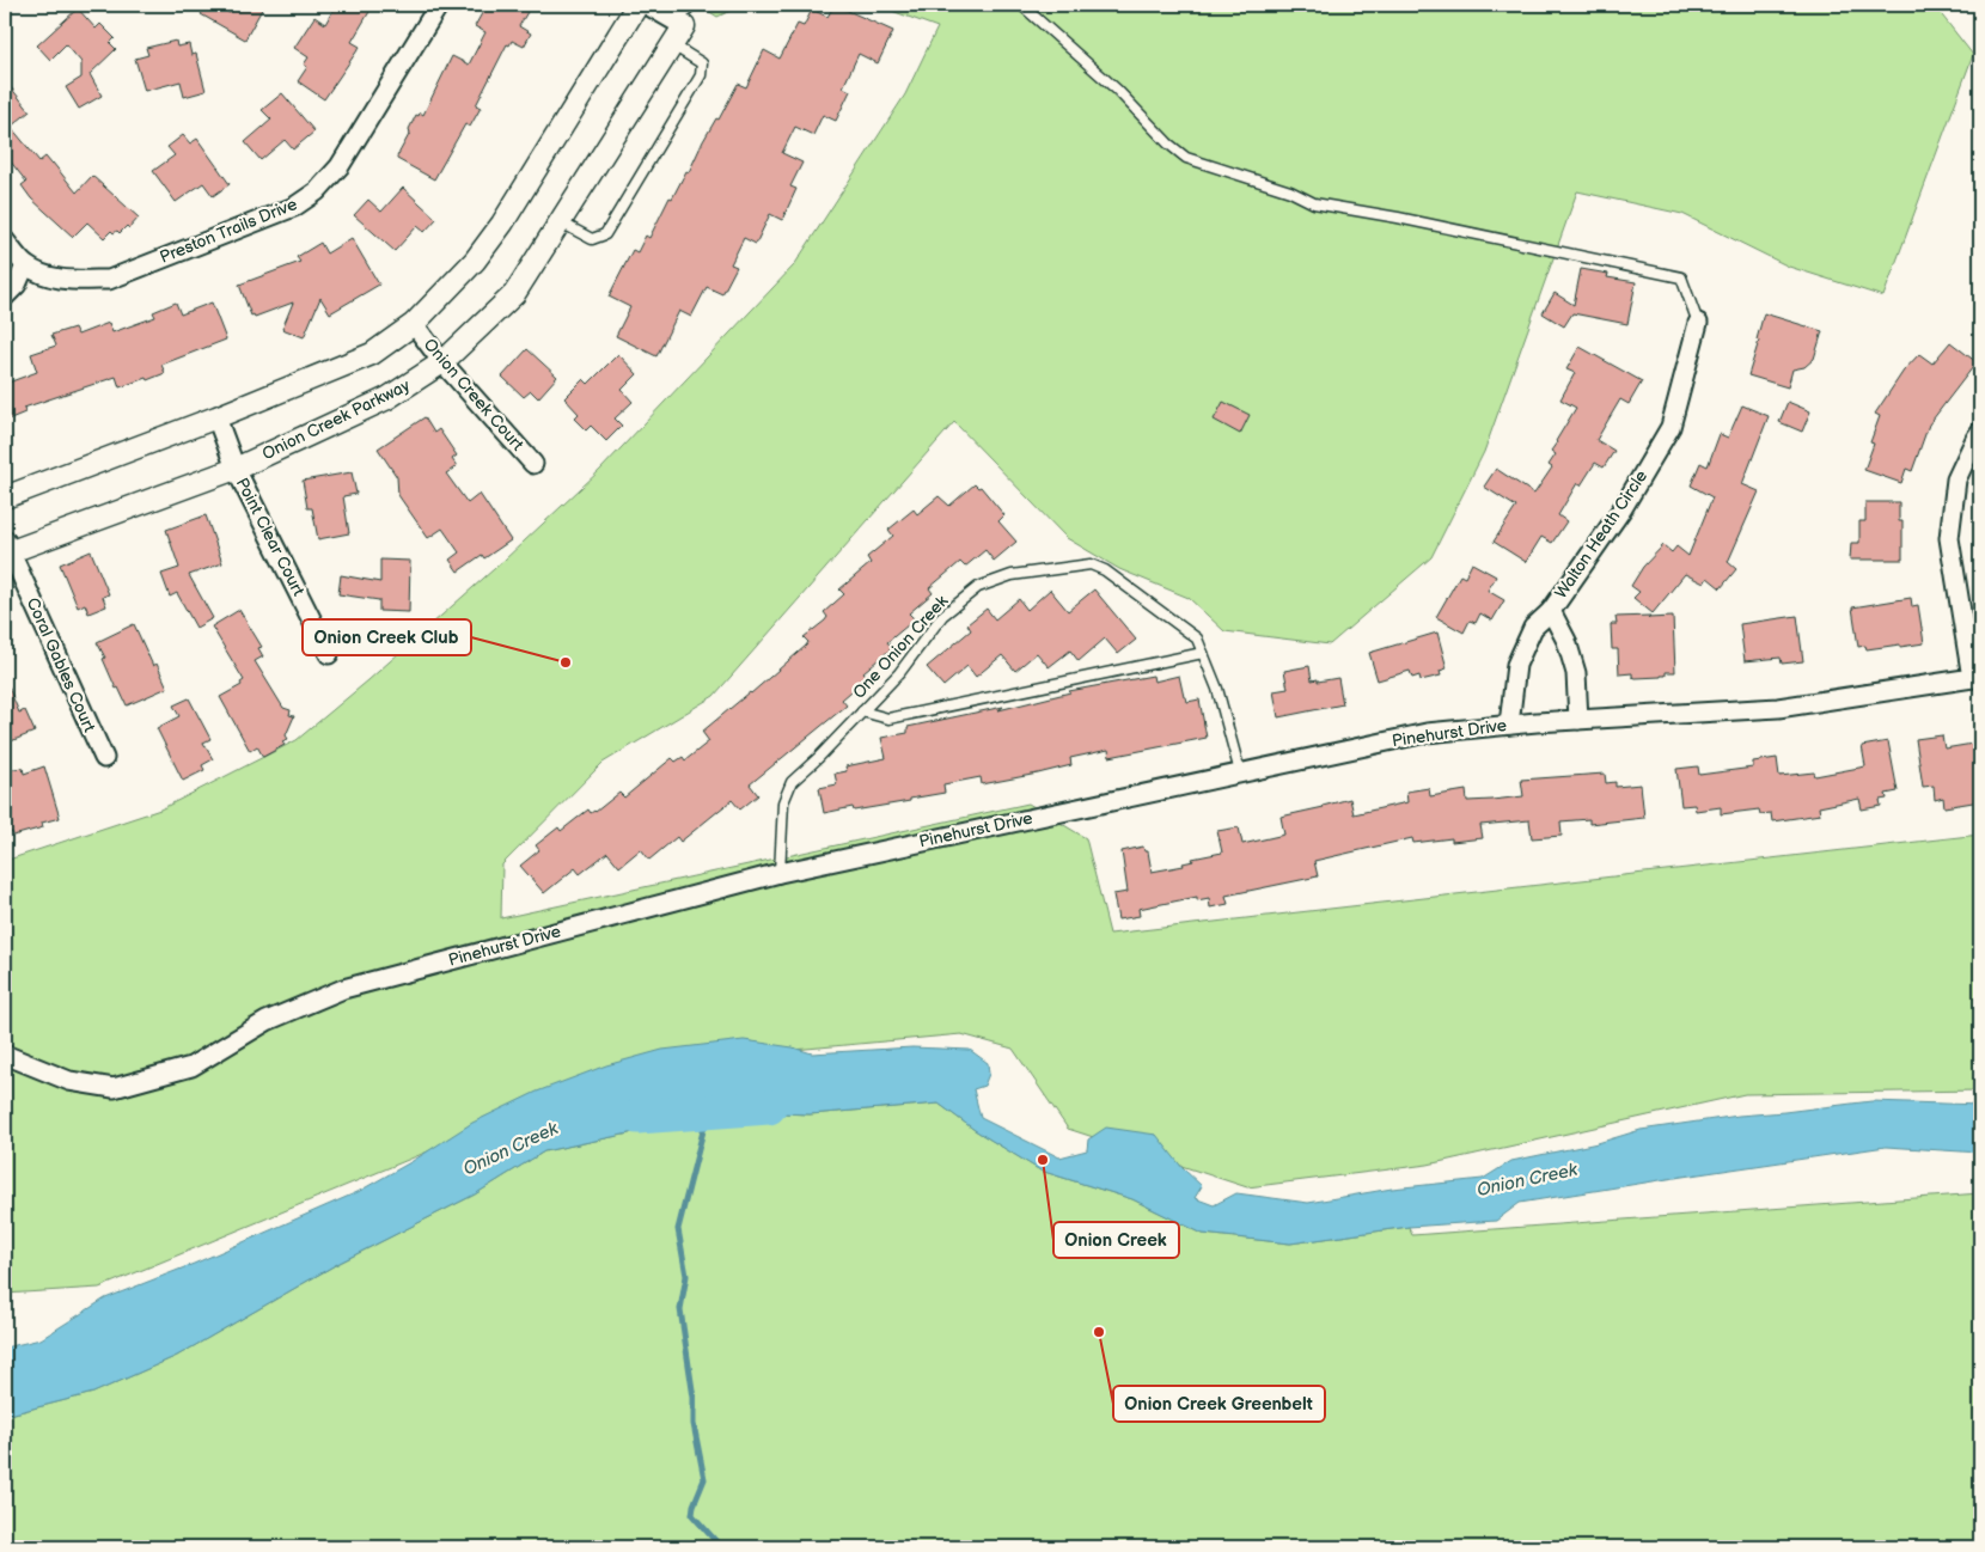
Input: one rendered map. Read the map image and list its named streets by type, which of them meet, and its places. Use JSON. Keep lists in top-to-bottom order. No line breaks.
{"streets":{"street":["Preston Trails Drive","Onion Creek Court","Onion Creek Parkway","Walton Heath Circle","Point Clear Court","Coral Gables Court","Pinehurst Drive"],"lane":["One Onion Creek"]},"crossings":[["Onion Creek Court","Onion Creek Parkway"],["Onion Creek Parkway","Point Clear Court"],["Onion Creek Parkway","Coral Gables Court"],["Walton Heath Circle","Pinehurst Drive"],["One Onion Creek","Pinehurst Drive"]],"water":["Onion Creek"],"places":["Onion Creek Club","Onion Creek","Onion Creek Greenbelt"]}
